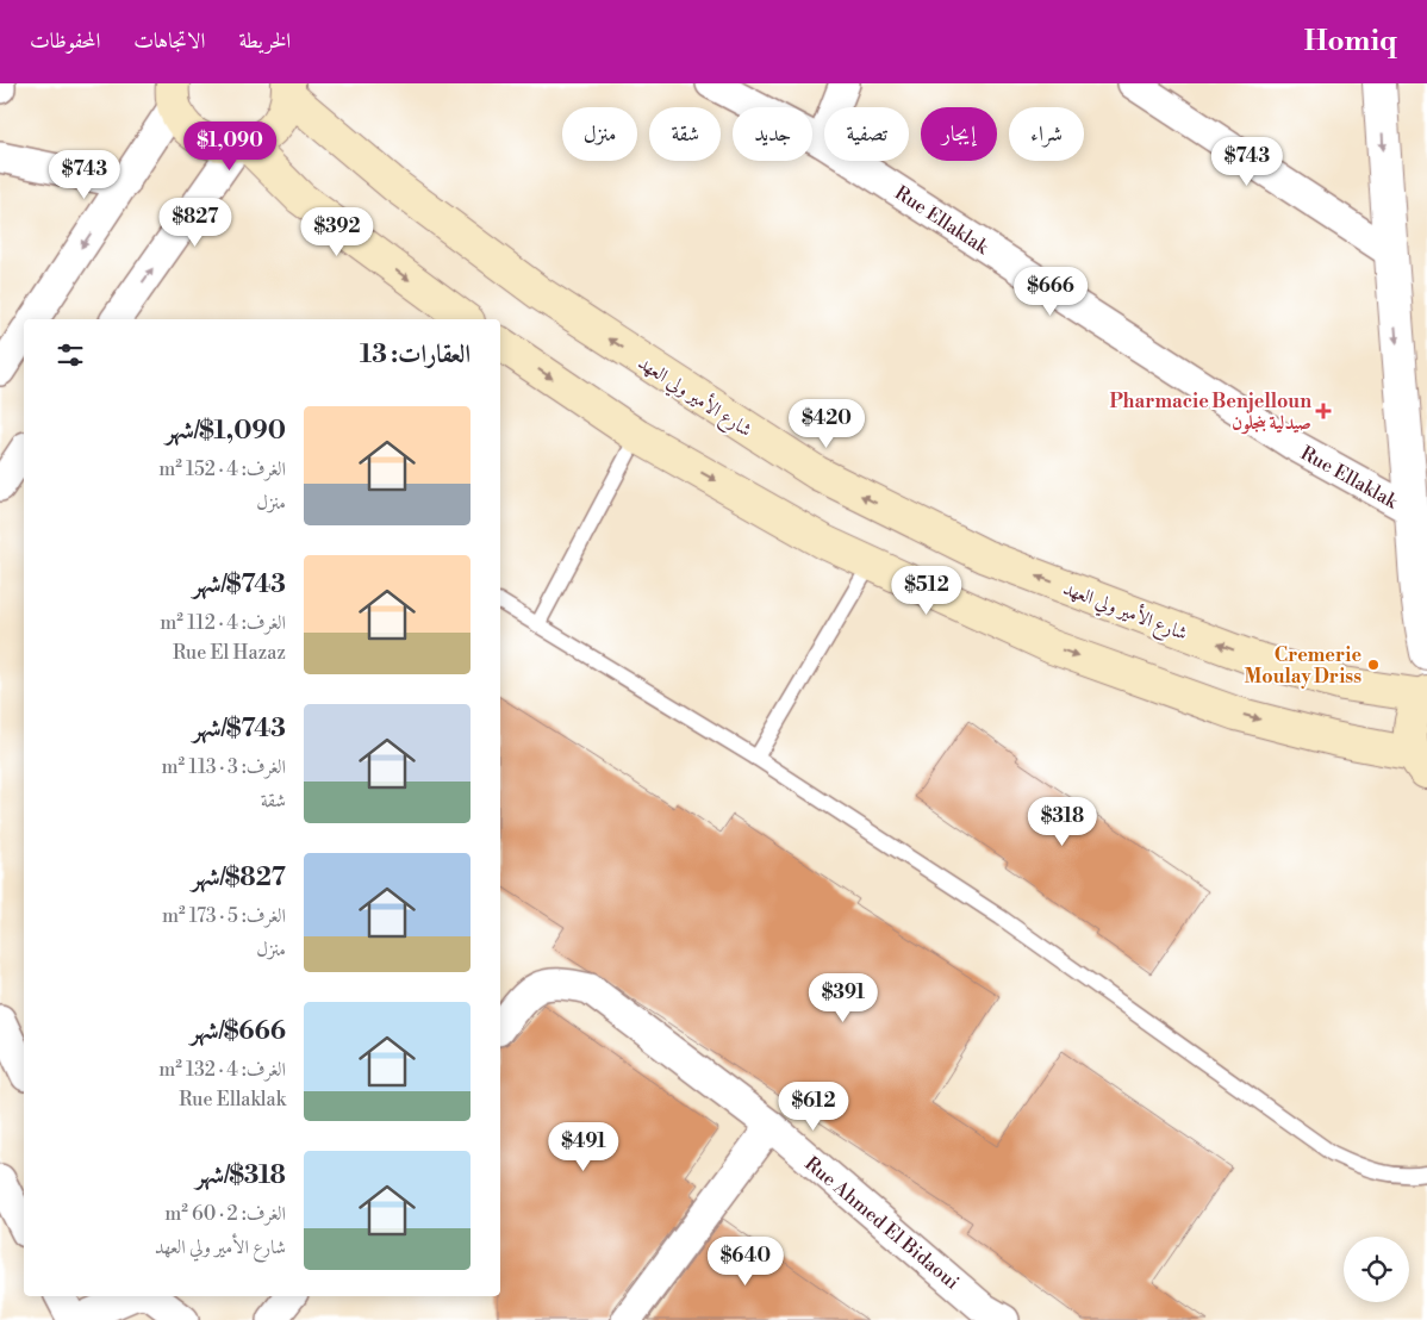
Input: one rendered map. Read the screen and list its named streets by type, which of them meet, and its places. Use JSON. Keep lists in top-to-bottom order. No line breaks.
{"streets":{"main road":["شارع الأمير ولي العهد"],"street":["Rue Ellaklak","Rue Ahmed El Bidaoui"]},"places":{"health":["Pharmacie Benjelloun صيدلية بنجلون"],"other":["Cremerie Moulay Driss"]},"page":{"header":"Homiq","nav":["الخريطة","الاتجاهات","المحفوظات"],"chip":["شراء","إيجار","تصفية","جديد","شقة","منزل"],"price":["$1,090","$743","$743","$827","$392","$666","$420","$512","$318","$391","$612","$491","$640"],"heading":"العقارات: 13","list":[{"name":"$1,090/شهر","note":"الغرف: 4 · 152 m² · منزل"},{"name":"$743/شهر","note":"الغرف: 4 · 112 m² · Rue El Hazaz"},{"name":"$743/شهر","note":"الغرف: 3 · 113 m² · شقة"},{"name":"$827/شهر","note":"الغرف: 5 · 173 m² · منزل"},{"name":"$666/شهر","note":"الغرف: 4 · 132 m² · Rue Ellaklak"},{"name":"$318/شهر","note":"الغرف: 2 · 60 m² · شارع الأمير ولي العهد"}]}}
